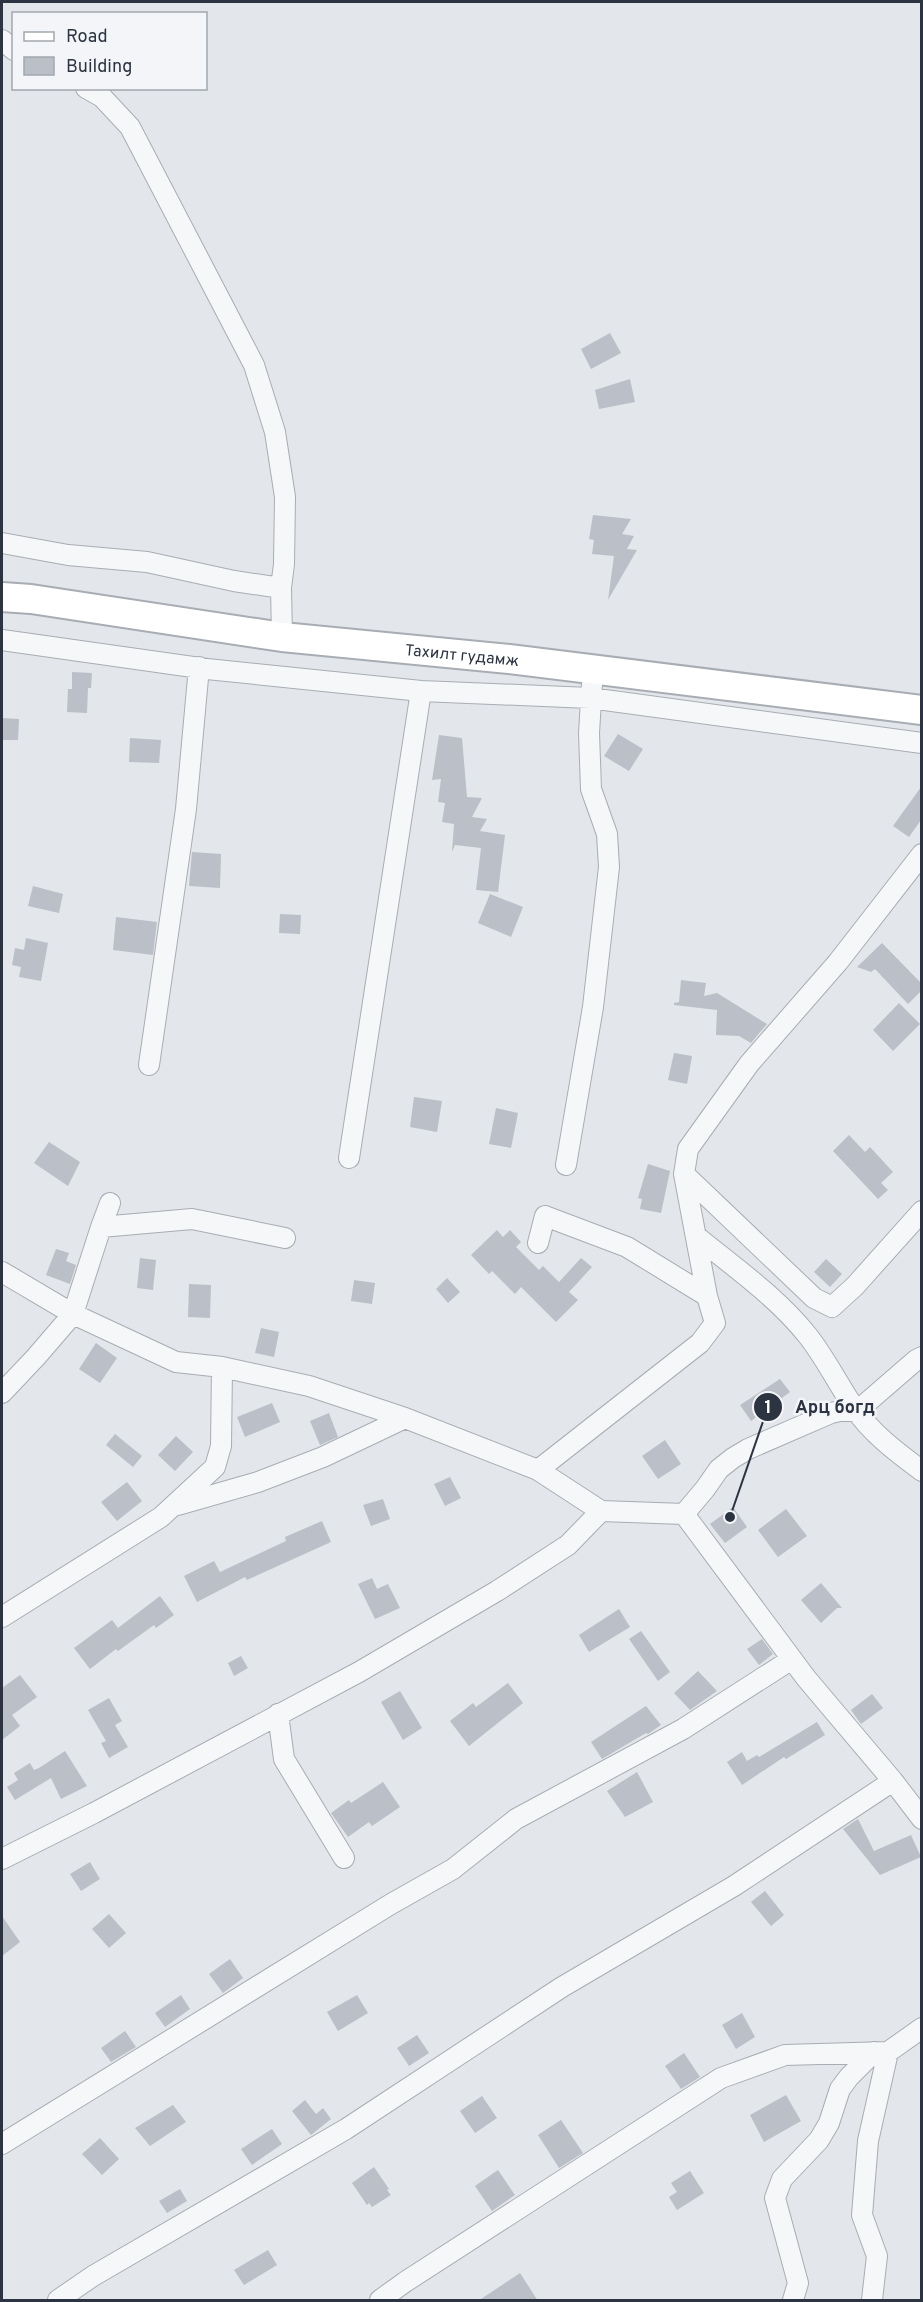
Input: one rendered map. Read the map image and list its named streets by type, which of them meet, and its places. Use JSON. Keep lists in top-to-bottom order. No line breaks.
{"streets":{"main road":["Тахилт гудамж"]},"places":["Арц богд"],"legend":["Road","Building"]}
